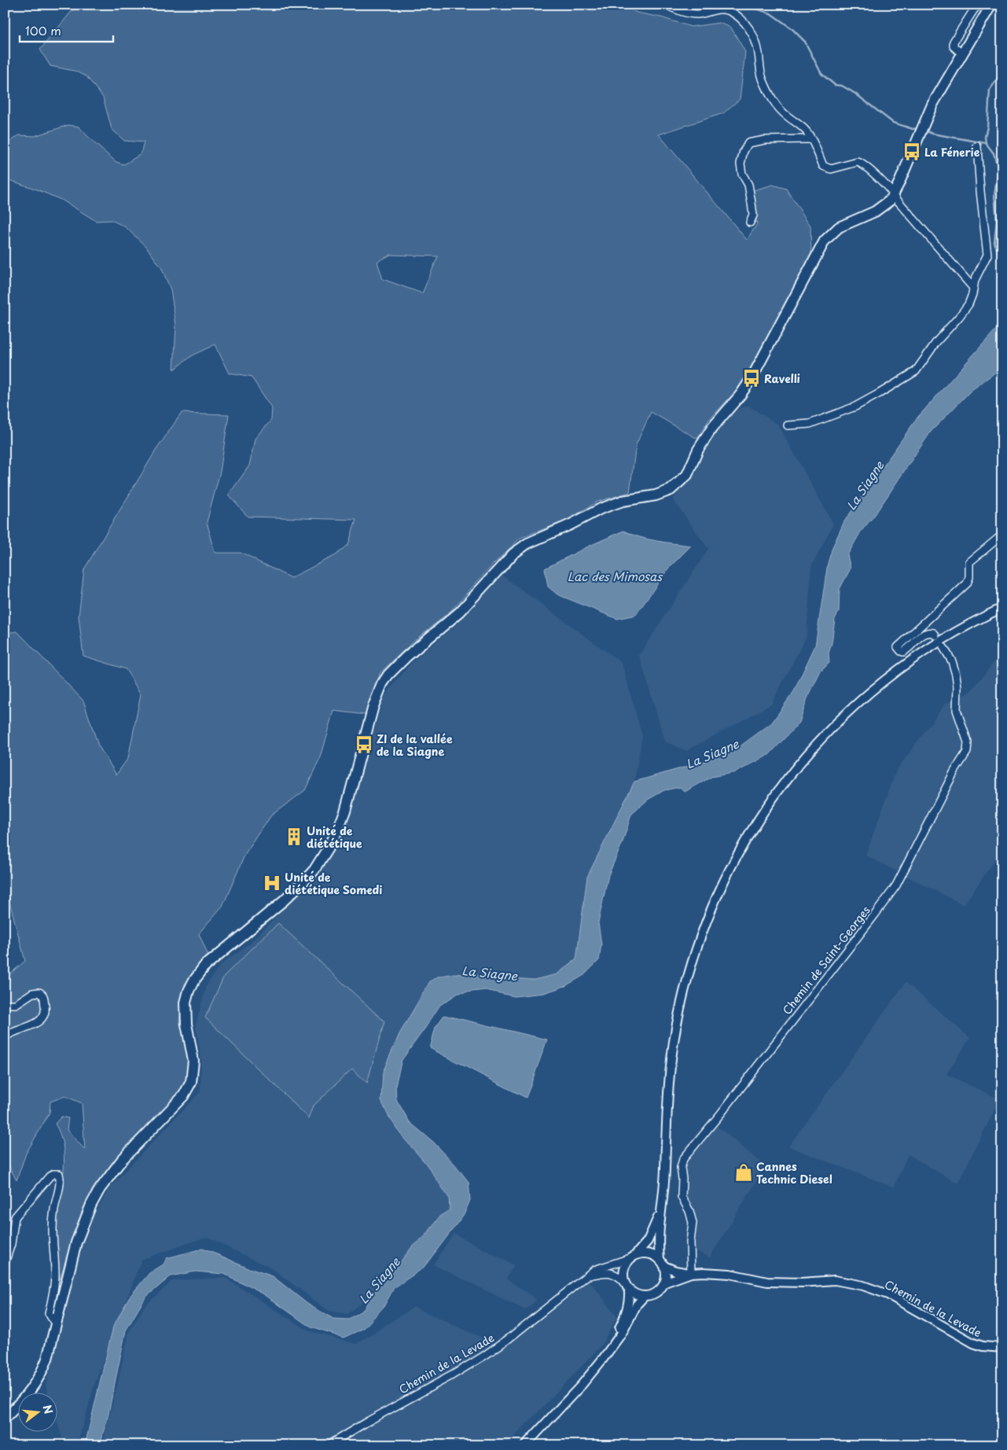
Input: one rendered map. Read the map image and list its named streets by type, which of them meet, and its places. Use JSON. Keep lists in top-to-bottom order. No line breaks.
{"streets":{"street":["Chemin de Saint-Georges","Chemin de la Levade"]},"crossings":[["Chemin de Saint-Georges","Chemin de la Levade"]],"water":["La Siagne","Lac des Mimosas"],"places":{"bus stop":["La Fénerie","Ravelli","ZI de la vallée de la Siagne"],"building":["Unité de diététique"],"hospital":["Unité de diététique Somedi"],"shop":["Cannes Technic Diesel"]},"scale_bar":"100 m","north":"right"}
